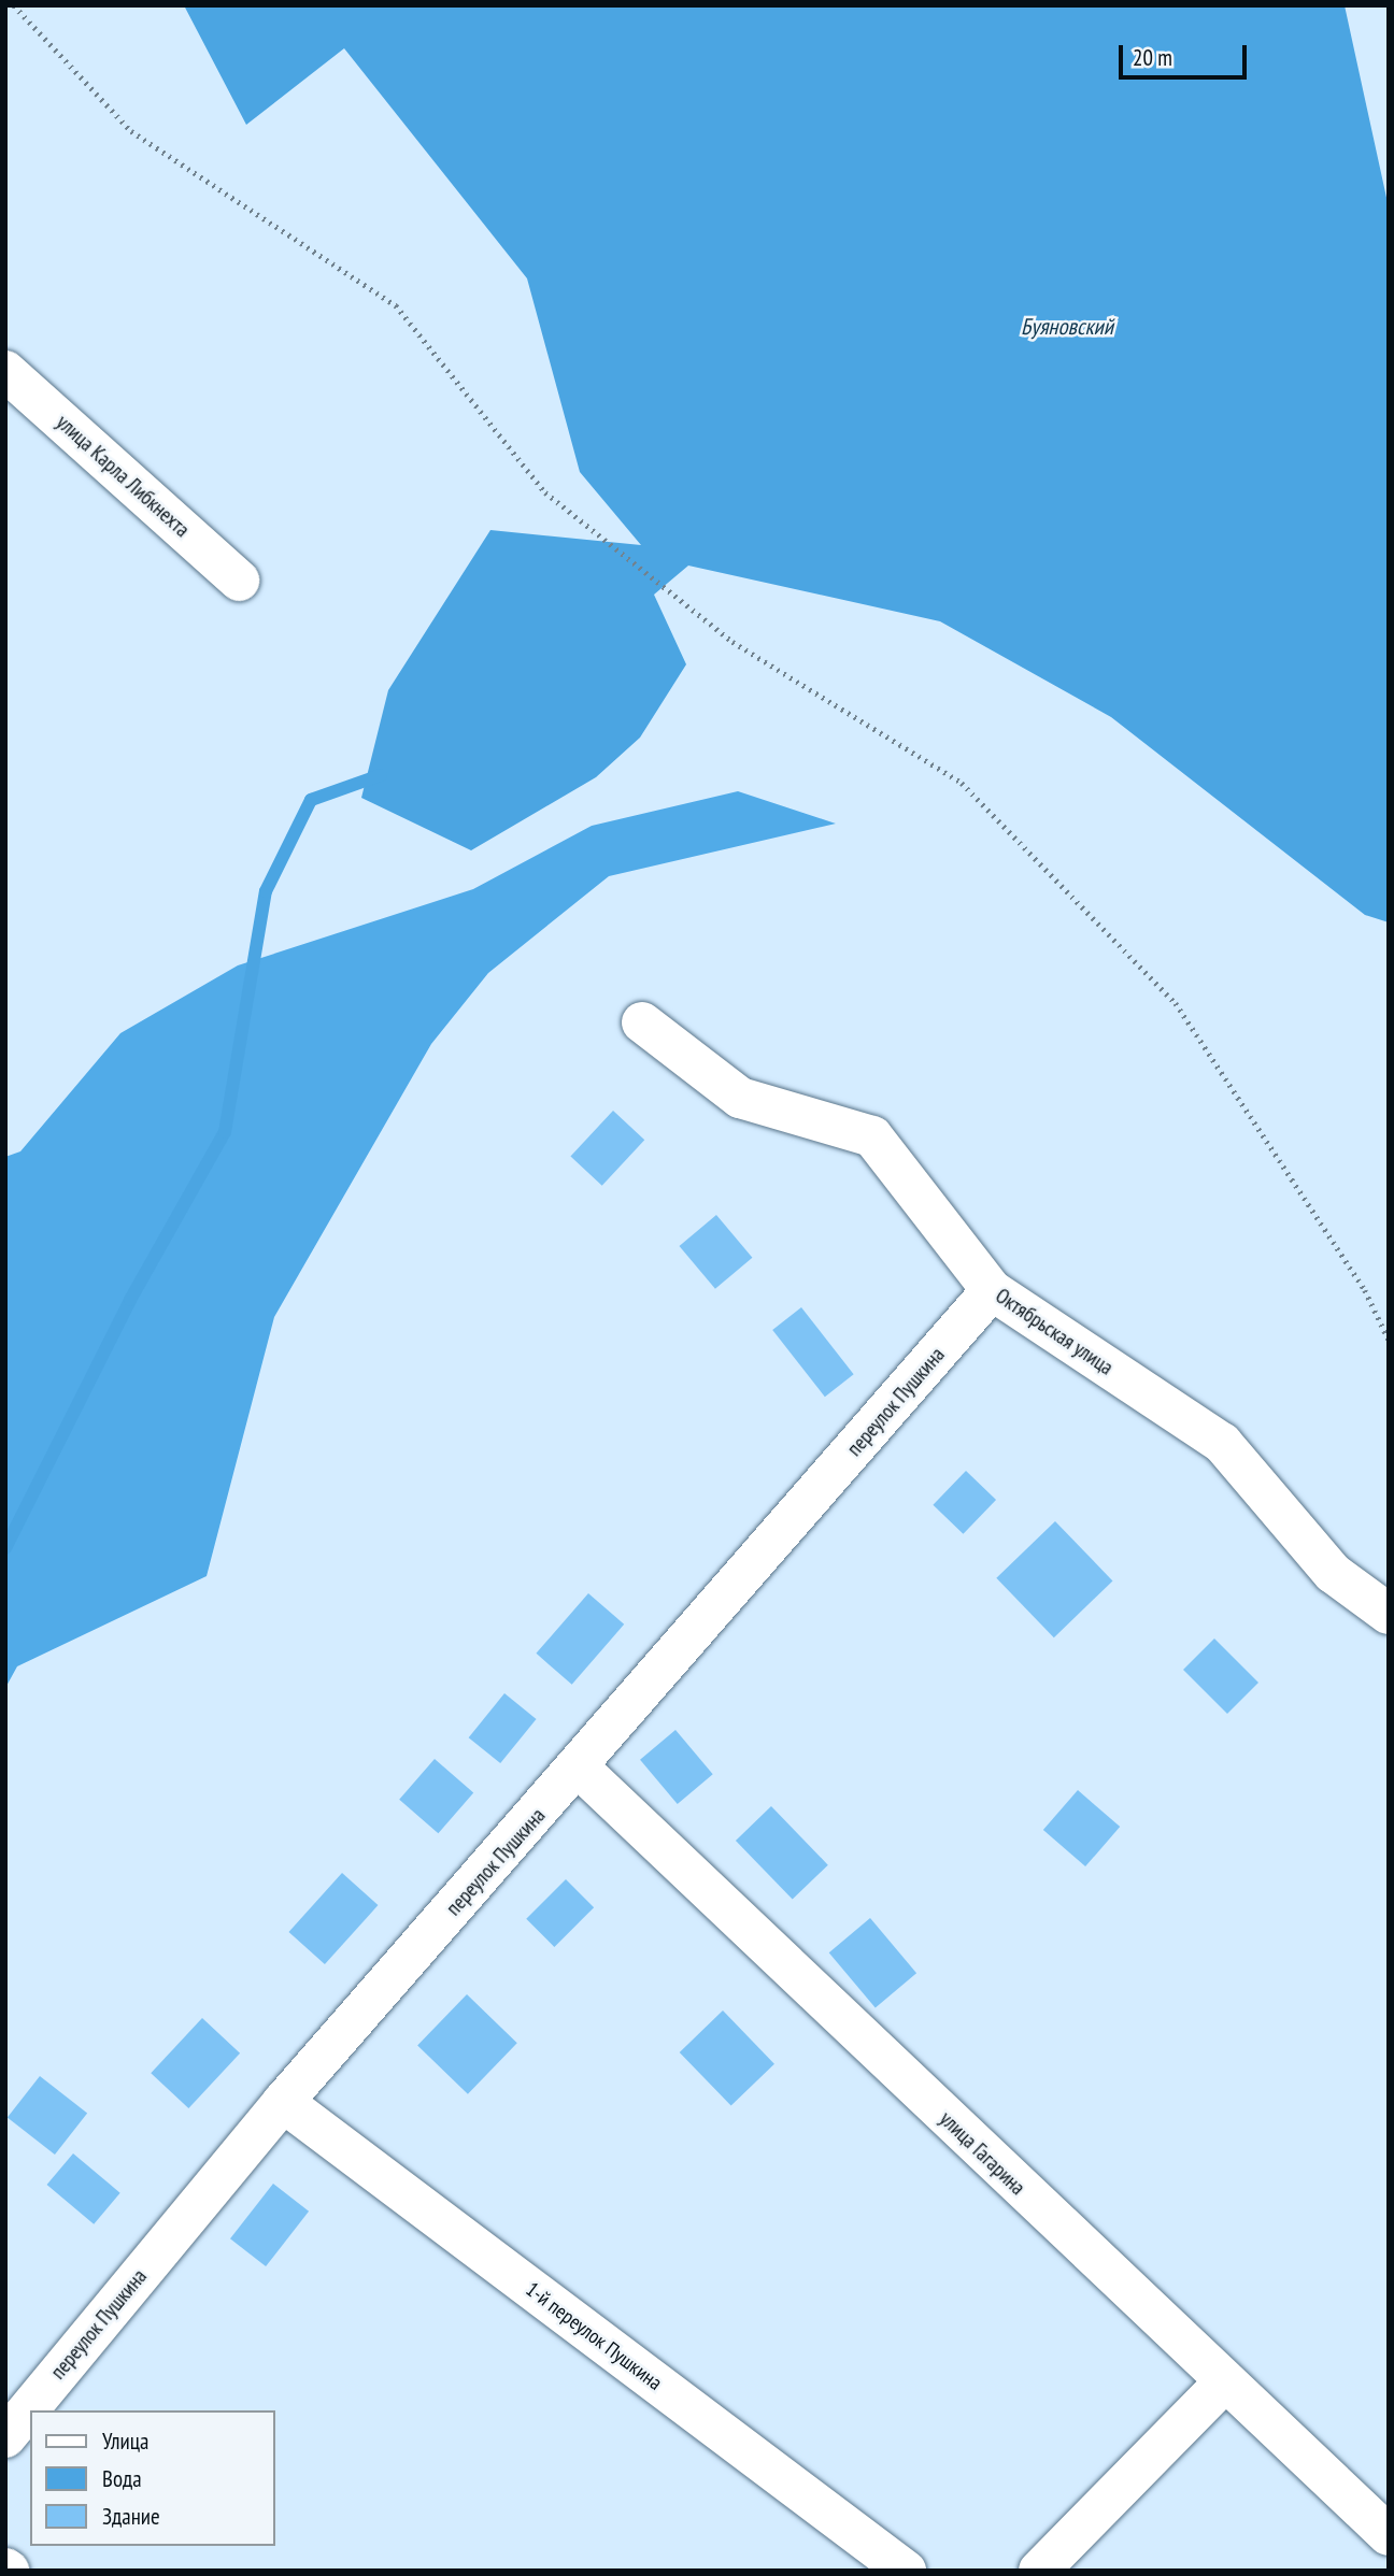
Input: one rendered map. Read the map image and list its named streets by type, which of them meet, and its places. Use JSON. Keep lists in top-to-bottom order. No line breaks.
{"streets":{"street":["улица Карла Либкнехта","Октябрьская улица","переулок Пушкина","улица Гагарина","1-й переулок Пушкина"]},"crossings":[["Октябрьская улица","переулок Пушкина"],["переулок Пушкина","улица Гагарина"],["переулок Пушкина","1-й переулок Пушкина"]],"water":["Буяновский"],"legend":["Улица","Вода","Здание"],"scale_bar":"20 m"}
